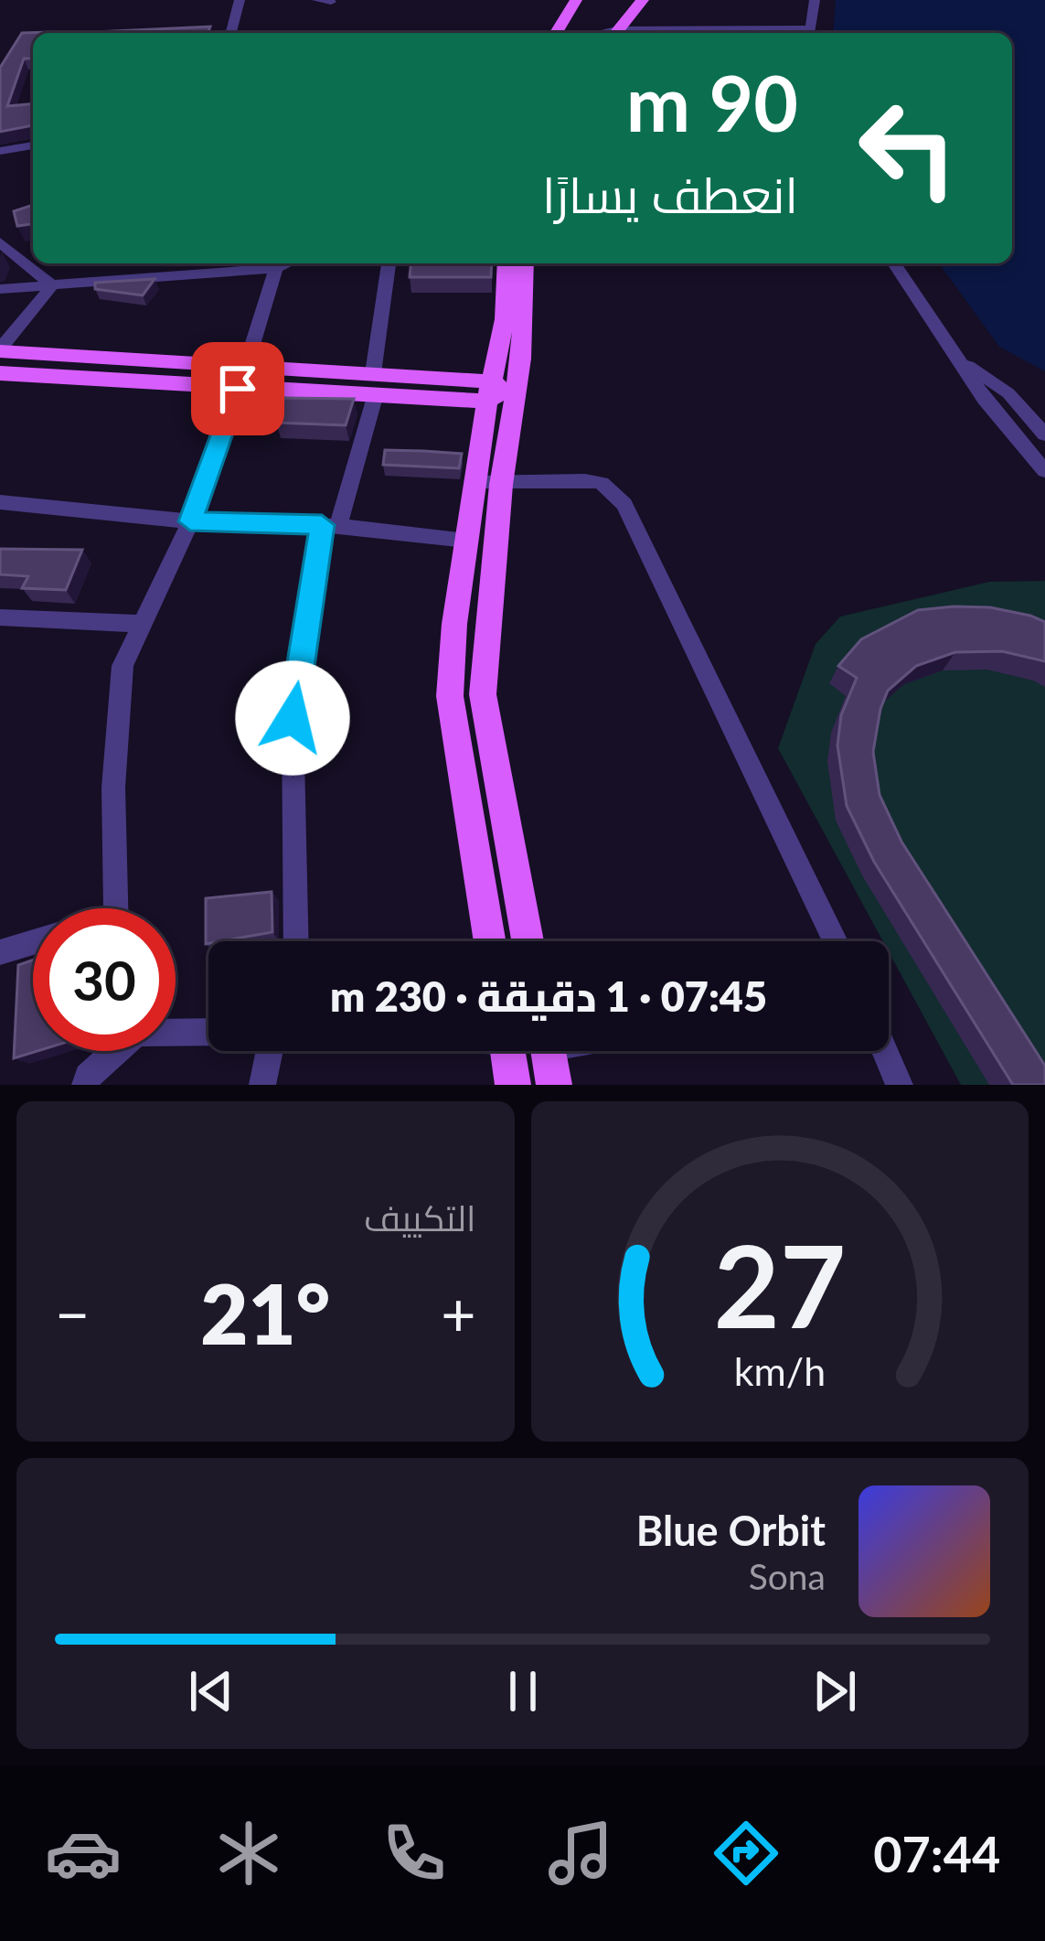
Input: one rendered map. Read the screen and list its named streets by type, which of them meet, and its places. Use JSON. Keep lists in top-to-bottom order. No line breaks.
{"page":{"turn":["90 m","انعطف يسارًا"],"limit":"30","trip":"07:45 · 1 دقيقة · 230 m","tile":"التكييف","heat":["−","21°","+"],"song":["Blue Orbit","Sona"],"tabs":"07:44","gauge":["27","km/h"]}}
